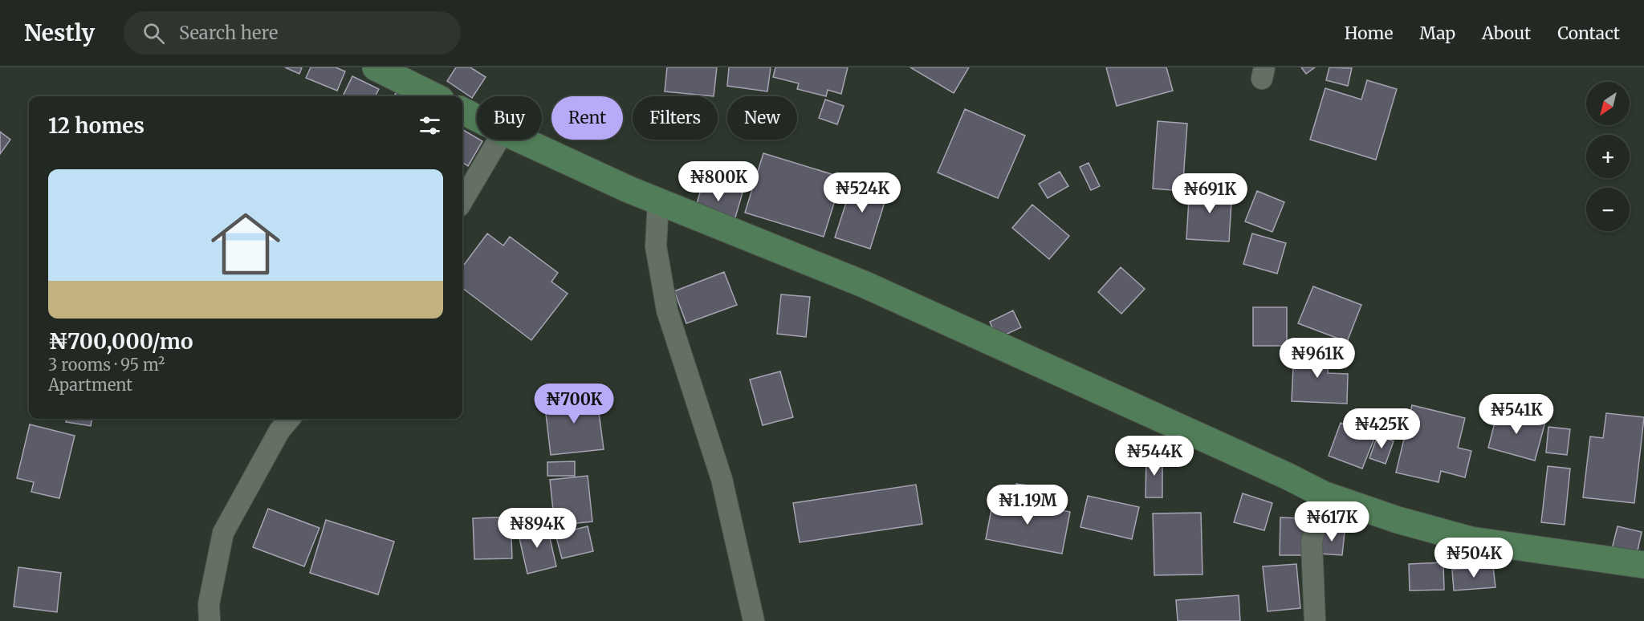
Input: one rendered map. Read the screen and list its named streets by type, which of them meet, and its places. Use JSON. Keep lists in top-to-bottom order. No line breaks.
{"north":"bottom left","page":{"header":"Nestly","search":"Search here","nav":["Home","Map","About","Contact"],"map_buttons":["+","−"],"chip":["Buy","Rent","Filters","New"],"heading":"12 homes","list":[{"name":"₦700,000/mo","note":"3 rooms · 95 m² · Apartment"}],"price":["₦800K","₦524K","₦691K","₦961K","₦700K","₦541K","₦425K","₦544K","₦1.19M","₦617K","₦894K","₦504K"]}}
